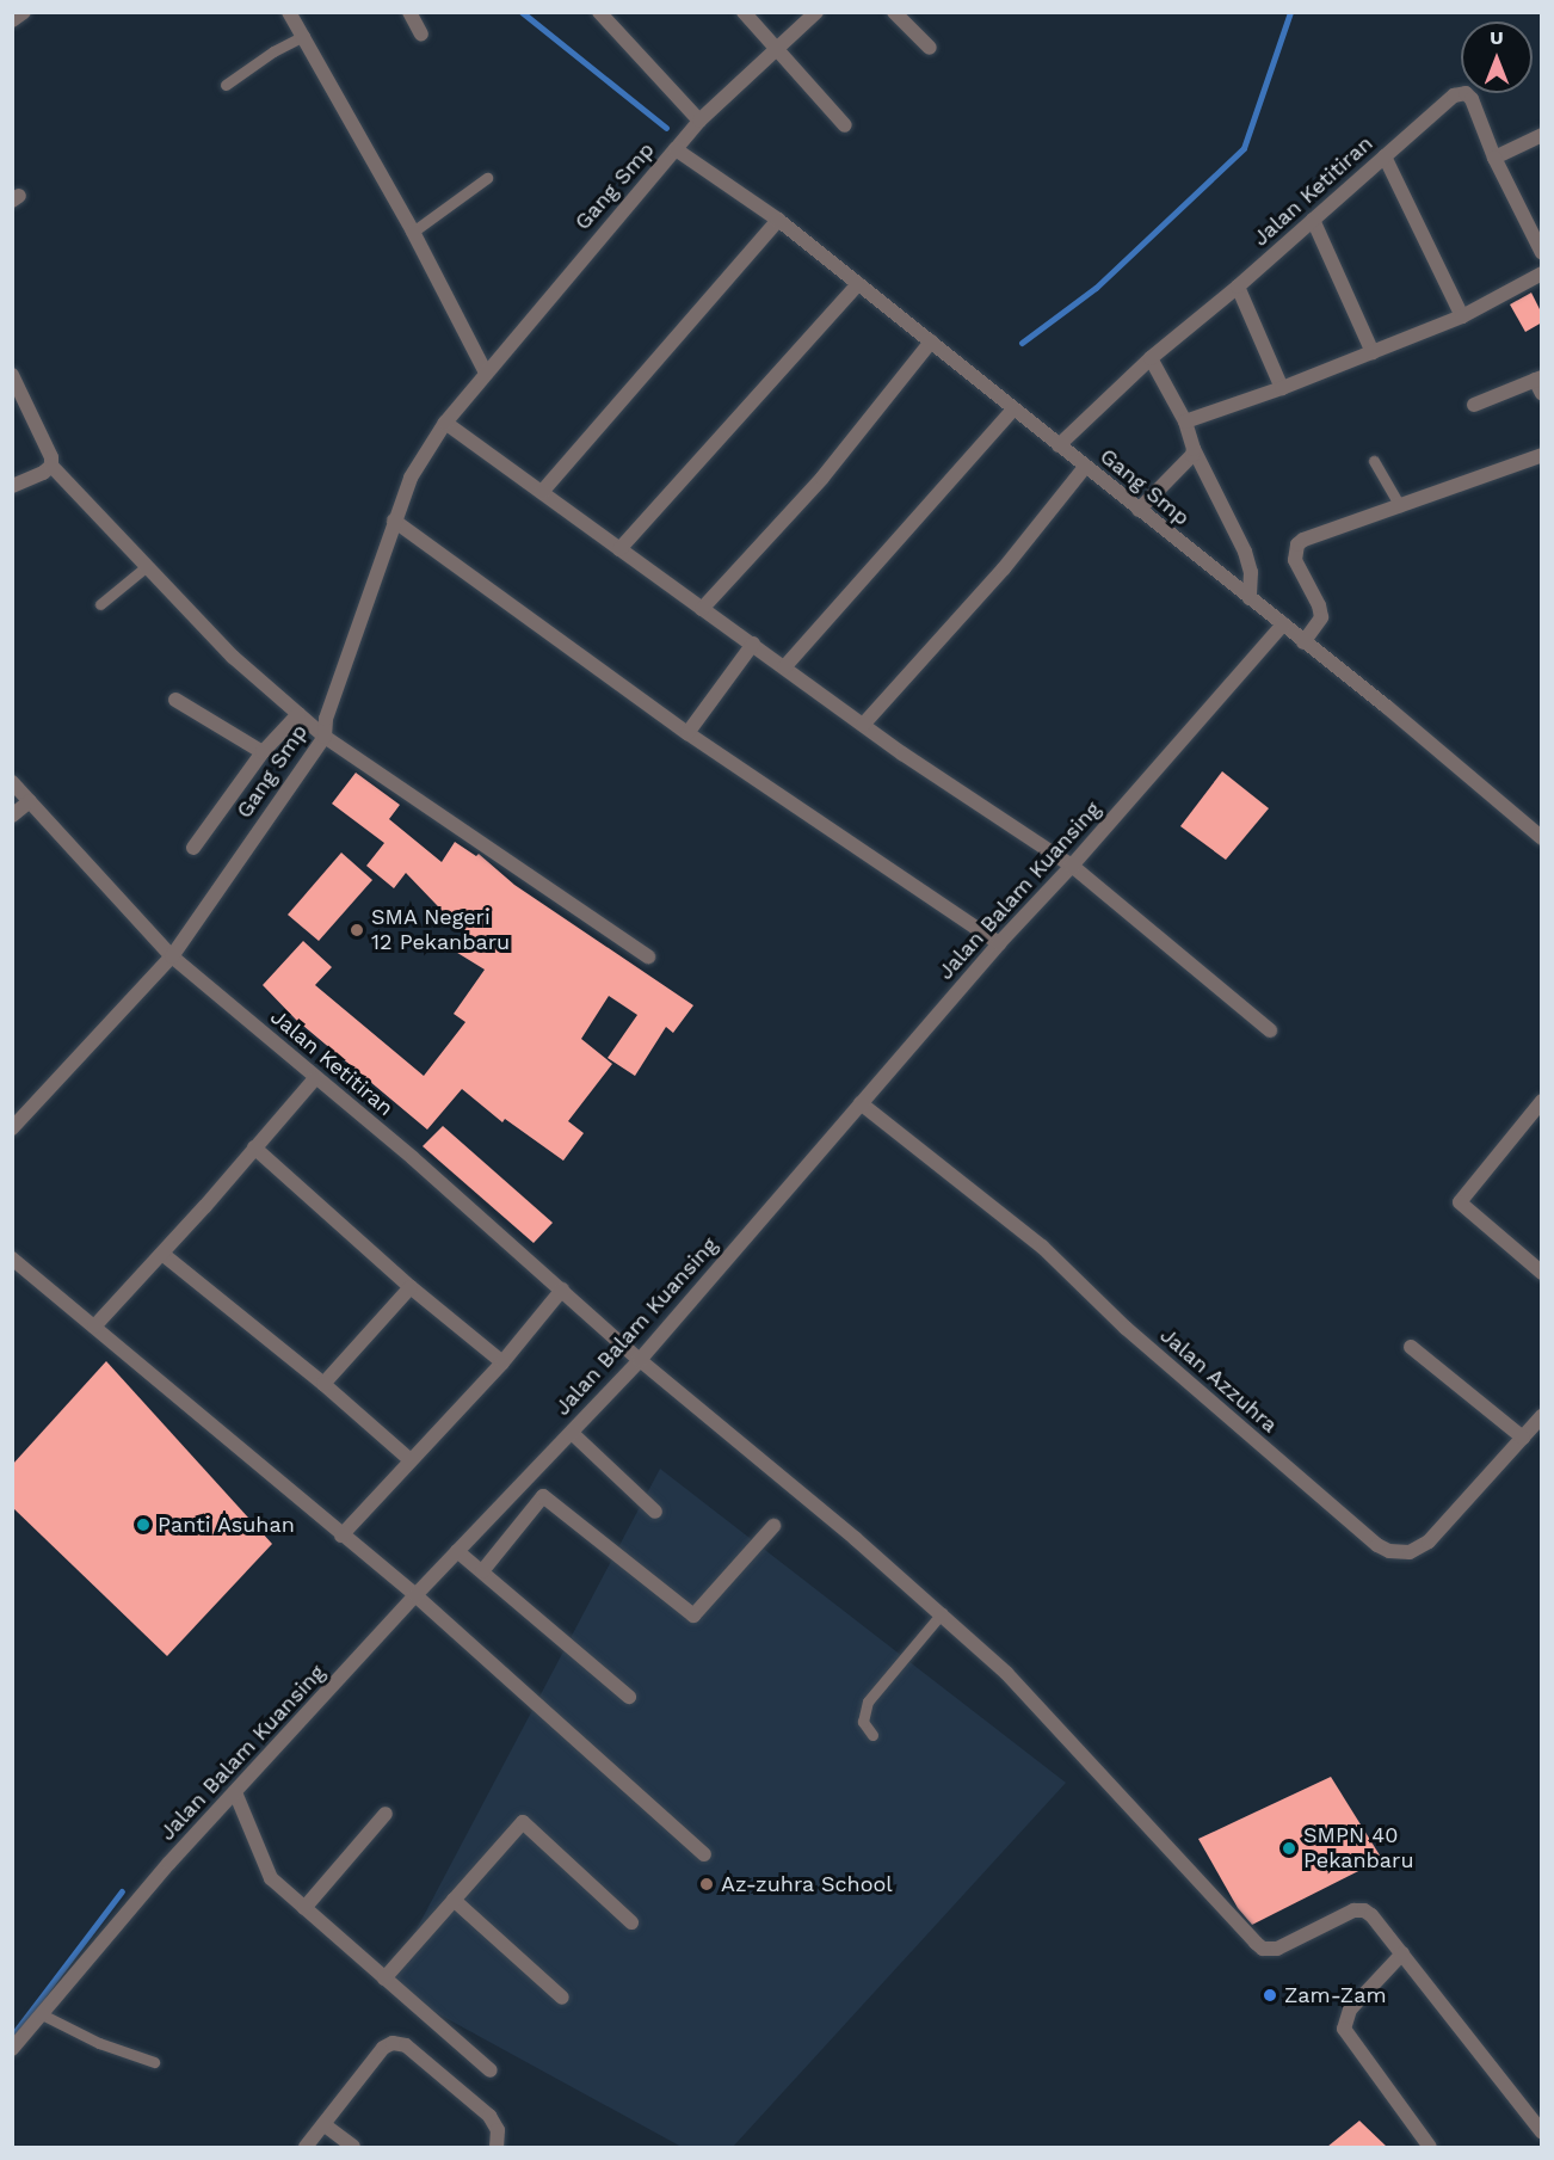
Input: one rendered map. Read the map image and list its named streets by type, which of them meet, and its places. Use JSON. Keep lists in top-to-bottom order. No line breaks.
{"streets":{"street":["Gang Smp","Jalan Ketitiran","Jalan Balam Kuansing","Jalan Azzuhra"]},"crossings":[["Gang Smp","Jalan Ketitiran"],["Gang Smp","Jalan Balam Kuansing"],["Jalan Ketitiran","Jalan Balam Kuansing"],["Jalan Balam Kuansing","Jalan Azzuhra"]],"places":["SMA Negeri 12 Pekanbaru","Panti Asuhan","SMPN 40 Pekanbaru","Az-zuhra School","Zam-Zam"],"north":"top"}
